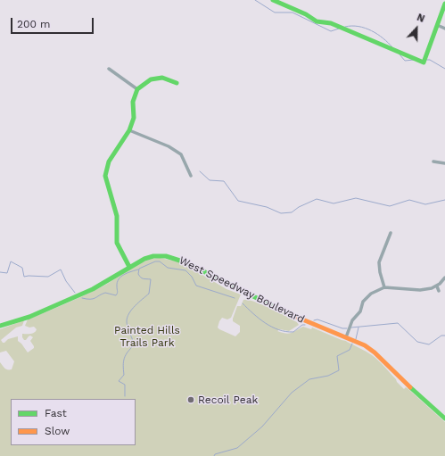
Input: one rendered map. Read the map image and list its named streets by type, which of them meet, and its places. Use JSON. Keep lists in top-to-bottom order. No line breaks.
{"streets":{"main road":["West Speedway Boulevard"]},"parks":["Painted Hills Trails Park"],"places":["Recoil Peak"],"legend":["Fast","Slow"],"scale_bar":"200 m","north":"top"}
